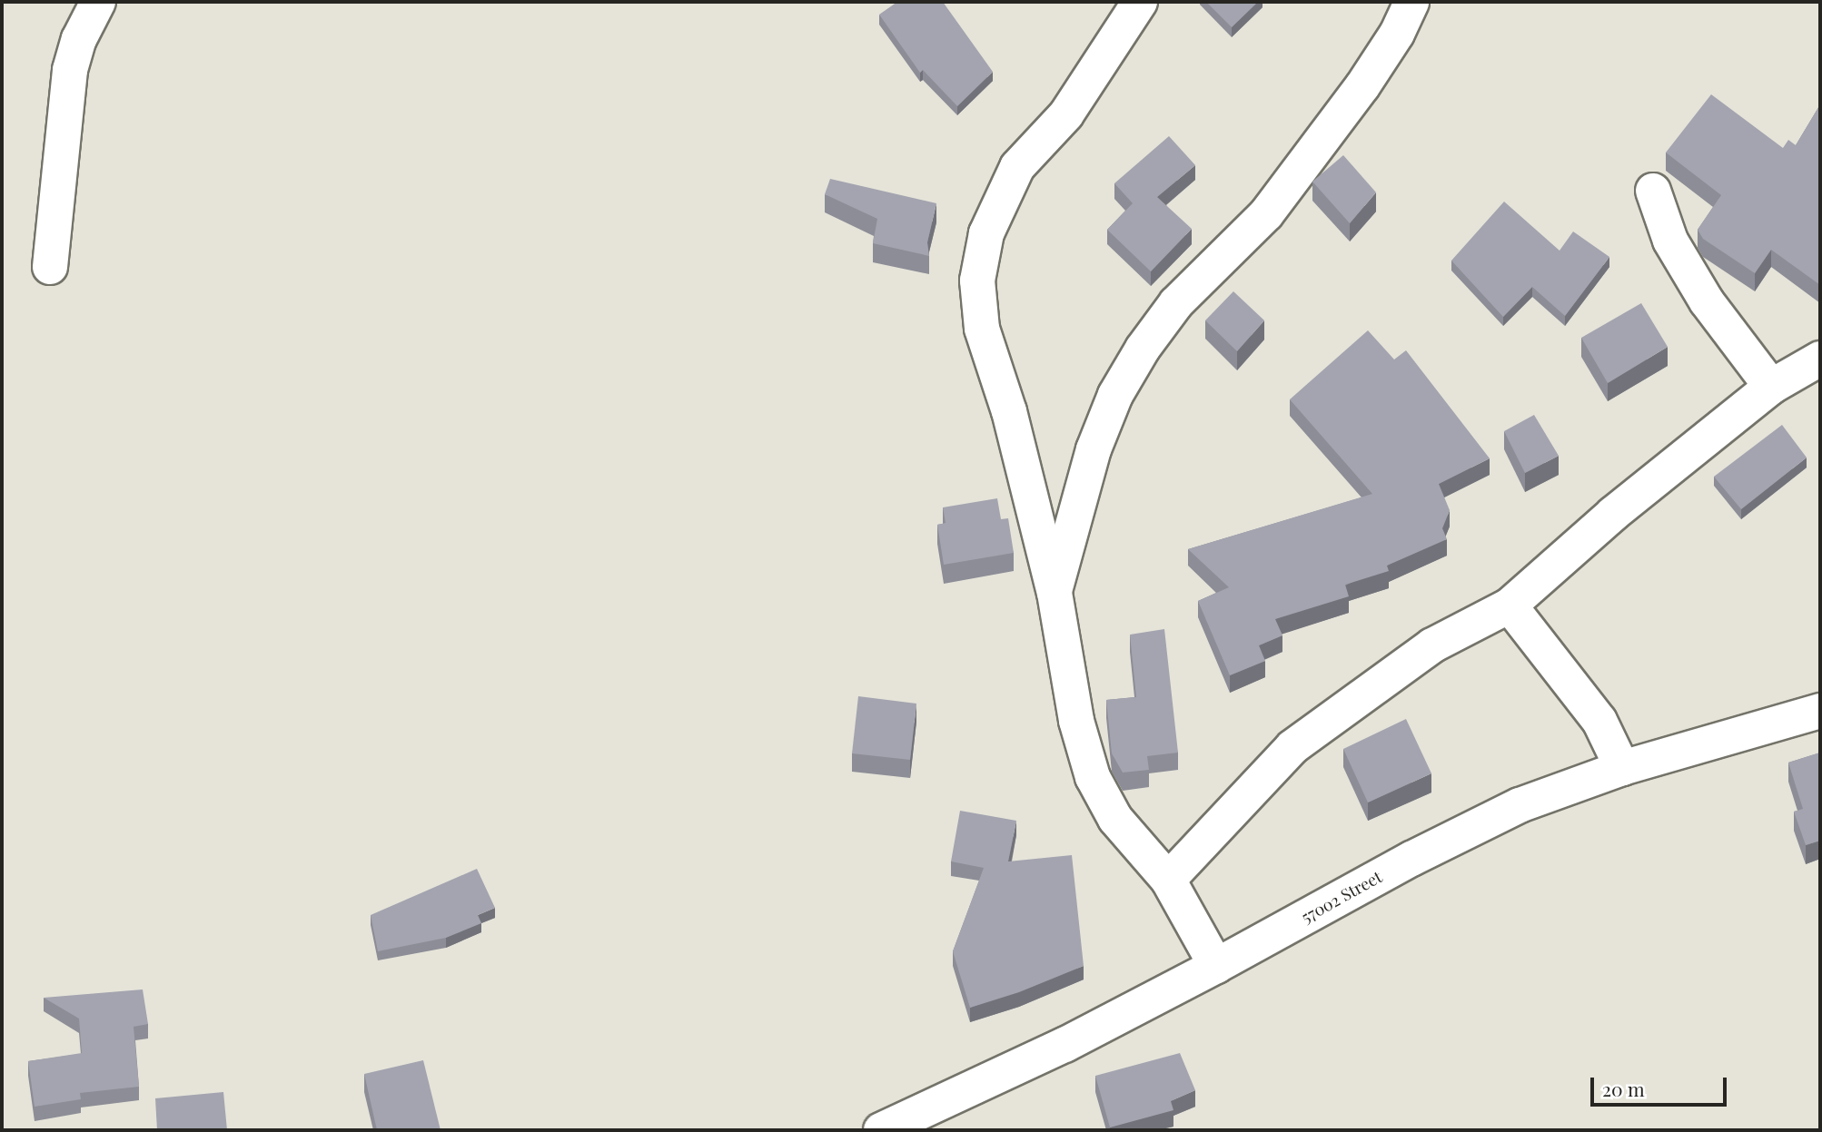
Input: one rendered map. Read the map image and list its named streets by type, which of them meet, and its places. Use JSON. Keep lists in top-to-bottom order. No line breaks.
{"streets":{"street":["57002 Street"]},"scale_bar":"20 m"}
